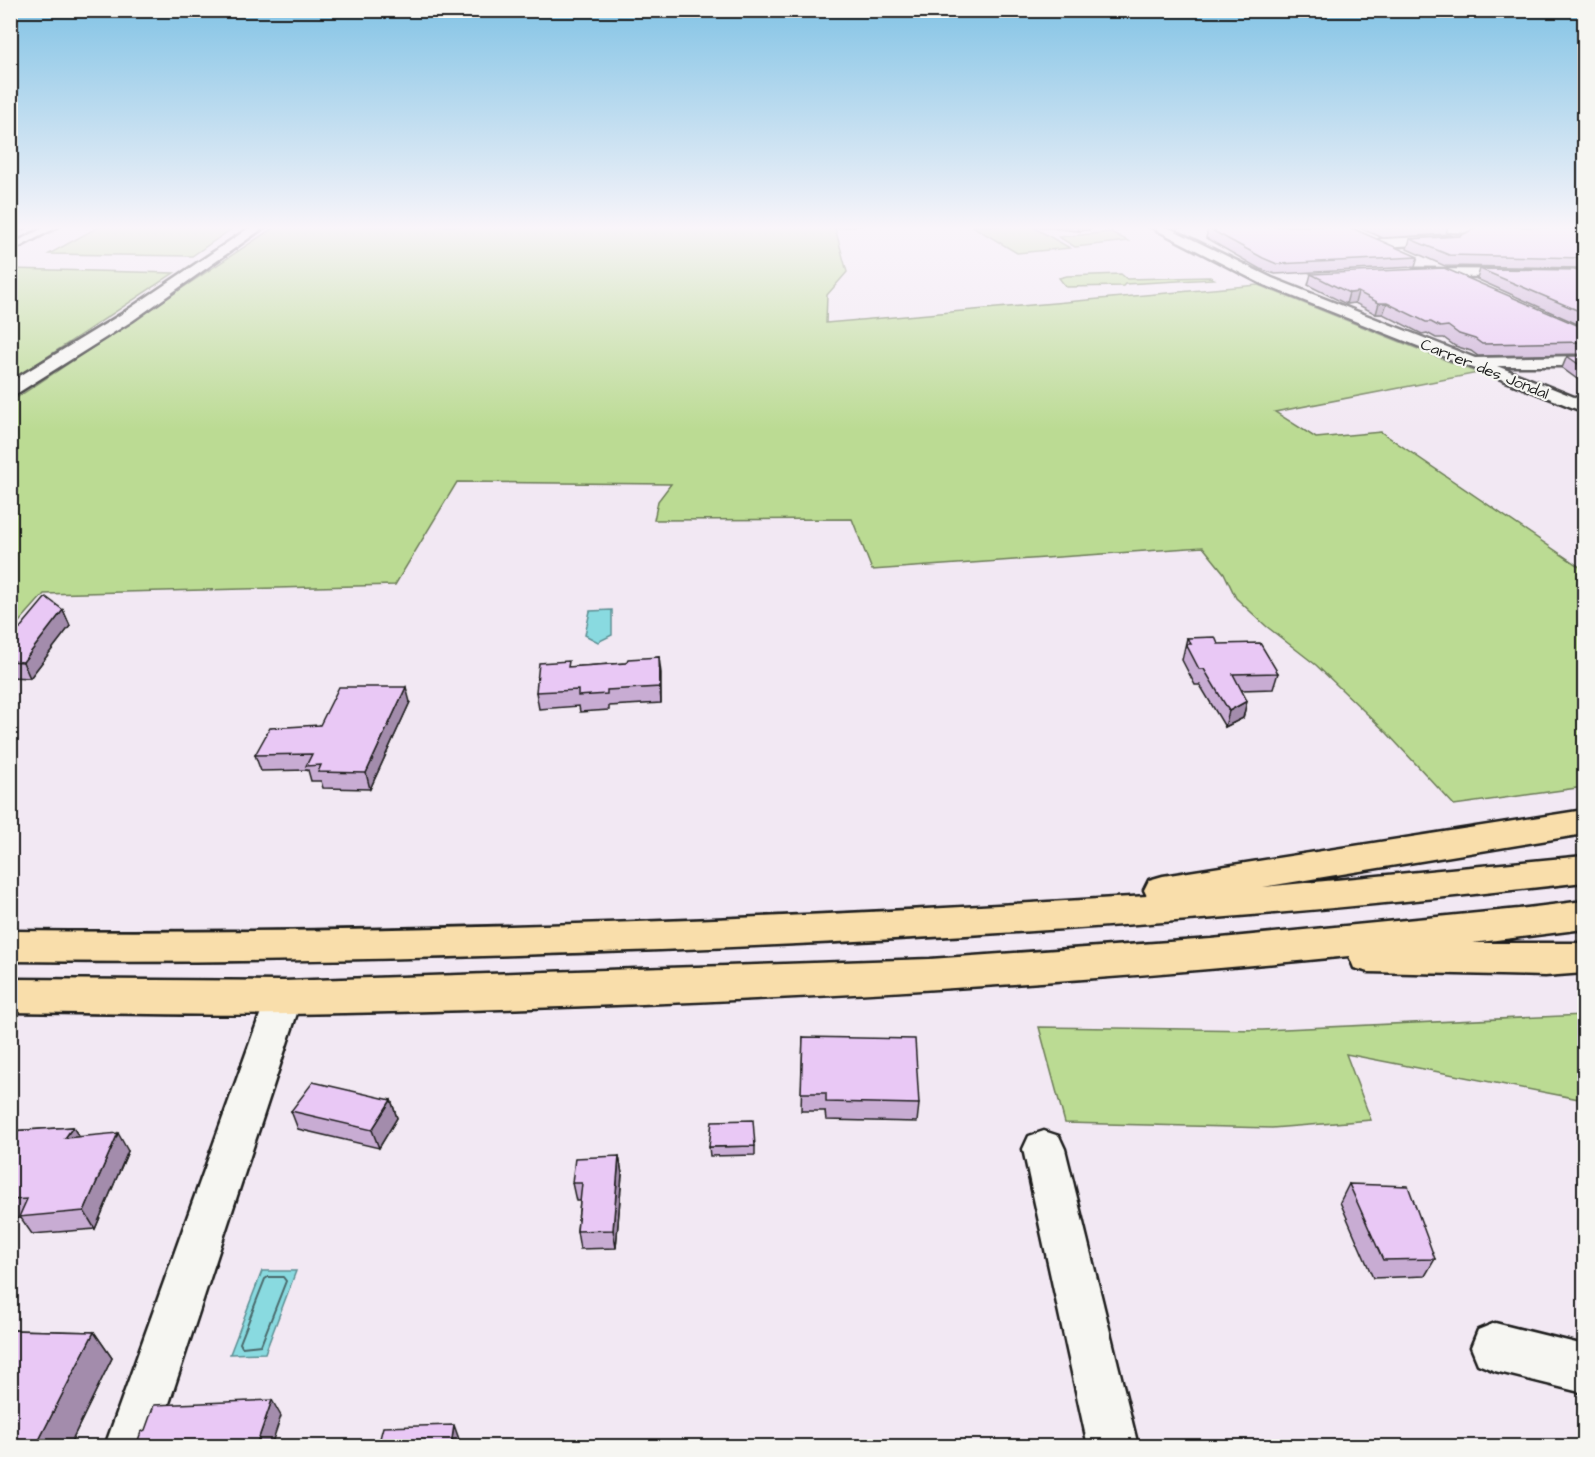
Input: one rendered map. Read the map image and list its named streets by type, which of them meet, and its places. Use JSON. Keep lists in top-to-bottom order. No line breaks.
{"streets":{"street":["Carrer des Jondal"]}}
